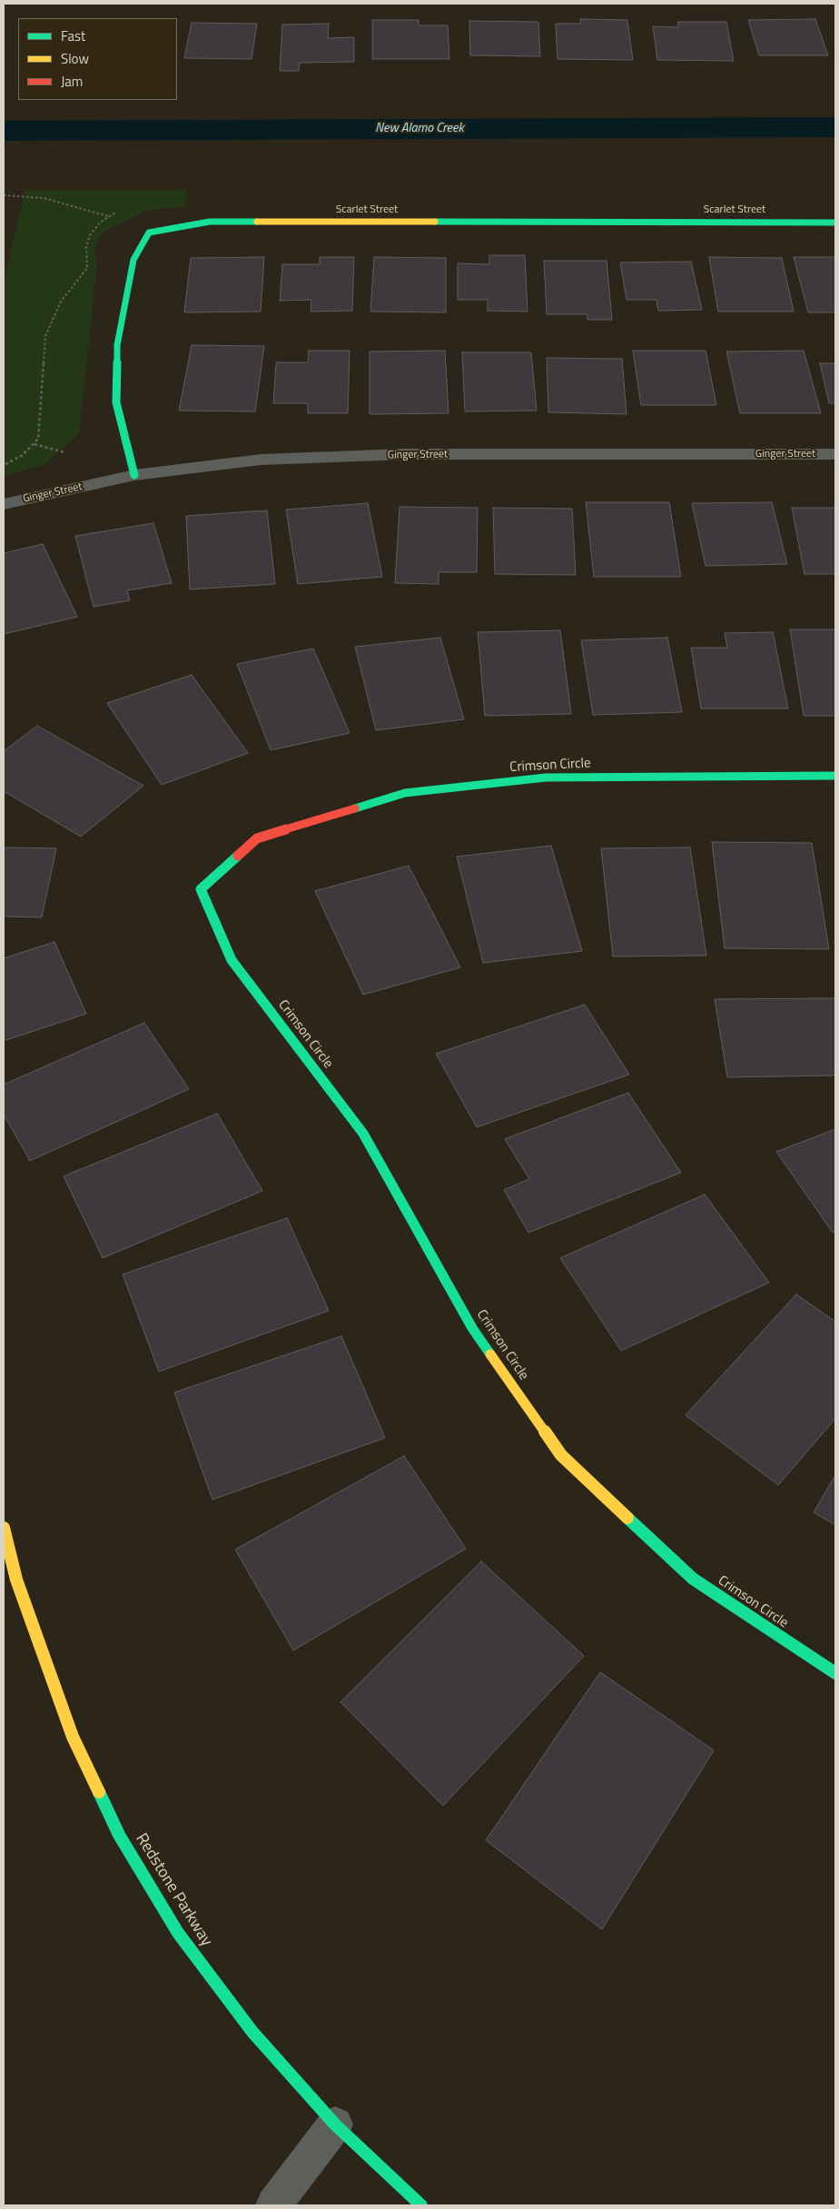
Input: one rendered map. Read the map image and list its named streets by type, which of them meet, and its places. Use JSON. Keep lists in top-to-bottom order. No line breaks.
{"streets":{"street":["Scarlet Street","Ginger Street","Crimson Circle","Redstone Parkway"]},"crossings":[["Scarlet Street","Ginger Street"]],"water":["New Alamo Creek"],"legend":["Fast","Slow","Jam"]}
